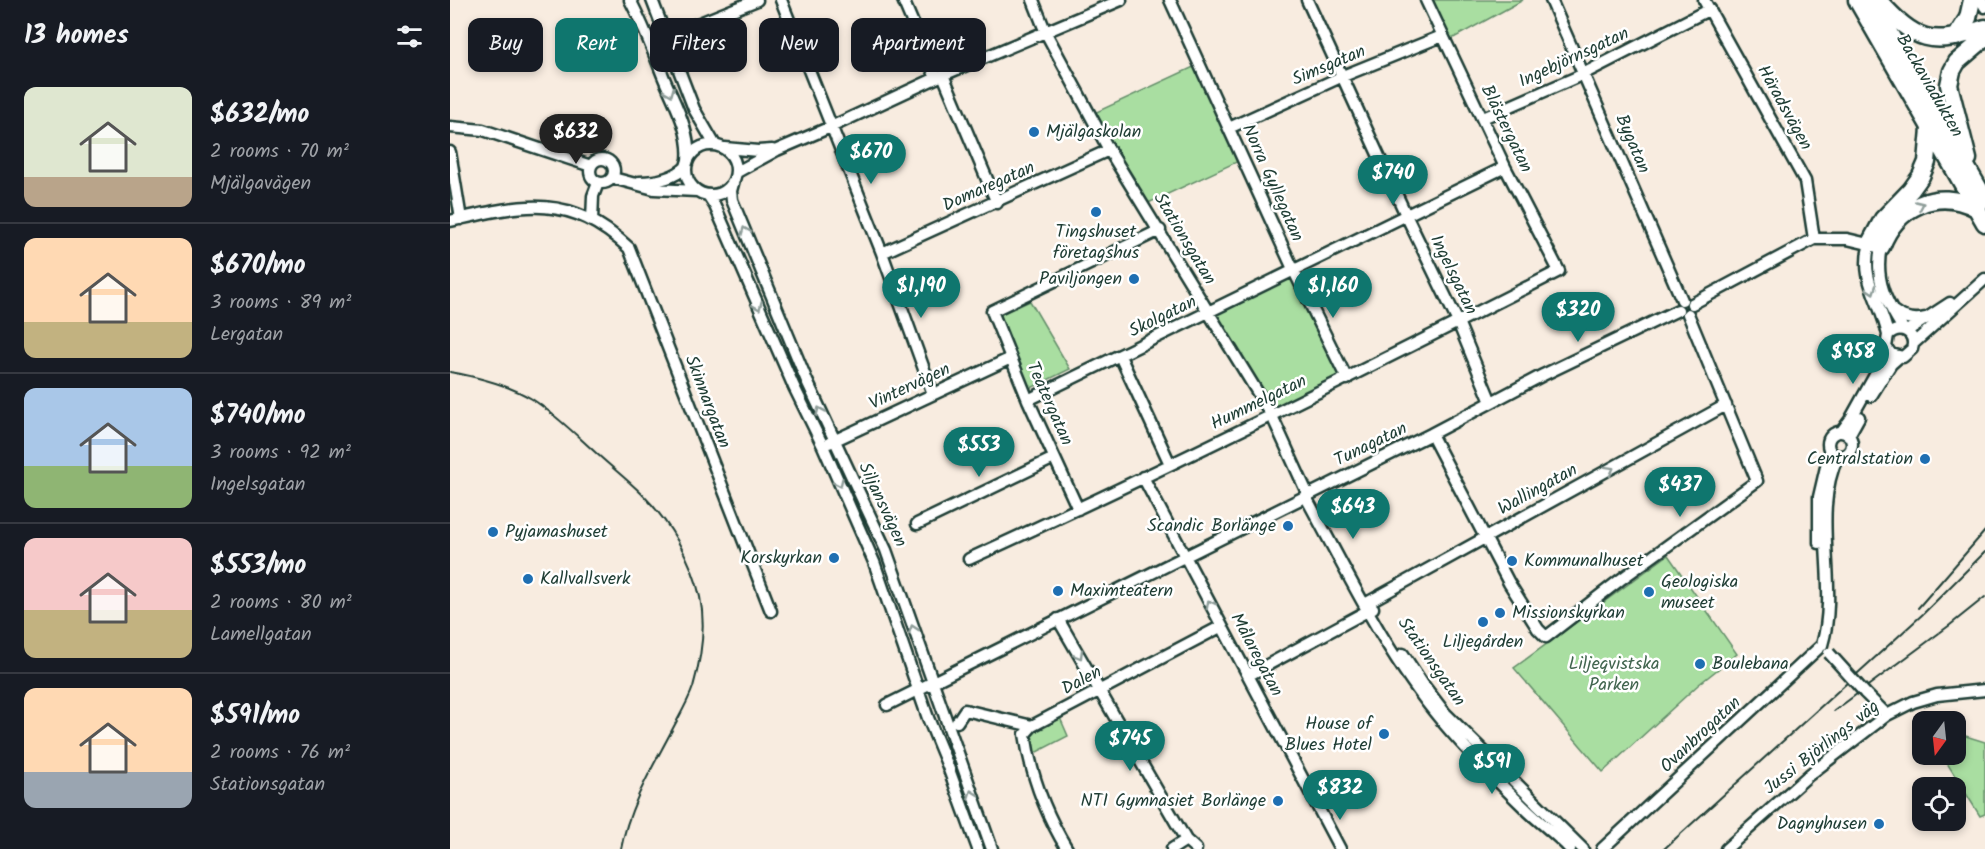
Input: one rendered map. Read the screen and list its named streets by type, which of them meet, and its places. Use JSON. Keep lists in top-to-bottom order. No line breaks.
{"streets":{"highway":["Backaviadukten"],"street":["Ingebjörnsgatan","Simsgatan","Häradsvägen","Blästergatan","Bygatan","Norra Gyllegatan","Domaregatan","Stationsgatan","Ingelsgatan","Skolgatan","Vintervägen","Skinnargatan","Hummelgatan","Teatergatan","Tunagatan","Wallingatan","Siljansvägen","Målaregatan","Dalen","Ovanbrogatan","Jussi Björlings väg"]},"crossings":[["Ingebjörnsgatan","Häradsvägen"],["Ingebjörnsgatan","Blästergatan"],["Ingebjörnsgatan","Bygatan"],["Simsgatan","Blästergatan"],["Simsgatan","Norra Gyllegatan"],["Simsgatan","Ingelsgatan"],["Häradsvägen","Tunagatan"],["Blästergatan","Skolgatan"],["Blästergatan","Hummelgatan"],["Bygatan","Tunagatan"],["Bygatan","Wallingatan"],["Norra Gyllegatan","Skolgatan"],["Norra Gyllegatan","Hummelgatan"],["Domaregatan","Stationsgatan"],["Stationsgatan","Skolgatan"],["Stationsgatan","Hummelgatan"],["Stationsgatan","Teatergatan"],["Stationsgatan","Tunagatan"],["Stationsgatan","Wallingatan"],["Ingelsgatan","Skolgatan"],["Ingelsgatan","Hummelgatan"],["Ingelsgatan","Tunagatan"],["Skolgatan","Teatergatan"],["Vintervägen","Teatergatan"],["Vintervägen","Siljansvägen"],["Hummelgatan","Teatergatan"],["Hummelgatan","Målaregatan"],["Tunagatan","Siljansvägen"],["Tunagatan","Målaregatan"],["Wallingatan","Målaregatan"],["Målaregatan","Dalen"]],"one_way":["Wallingatan"],"parks":["Liljeqvistska Parken"],"places":["Mjälgaskolan","Tingshuset företagshus","Paviljongen","Centralstation","Scandic Borlänge","Pyjamashuset","Korskyrkan","Kommunalhuset","Kallvallsverk","Maximteatern","Geologiska museet","Missionskyrkan","Liljegården","Boulebana","House of Blues Hotel","NTI Gymnasiet Borlänge","Dagnyhusen"],"north":"bottom","page":{"heading":"13 homes","chip":["Buy","Rent","Filters","New","Apartment"],"list":[{"name":"$632/mo","note":"2 rooms · 70 m² · Mjälgavägen"},{"name":"$670/mo","note":"3 rooms · 89 m² · Lergatan"},{"name":"$740/mo","note":"3 rooms · 92 m² · Ingelsgatan"},{"name":"$553/mo","note":"2 rooms · 80 m² · Lamellgatan"},{"name":"$591/mo","note":"2 rooms · 76 m² · Stationsgatan"}],"price":["$632","$670","$740","$1,190","$1,160","$320","$958","$553","$437","$643","$745","$591","$832"]}}
